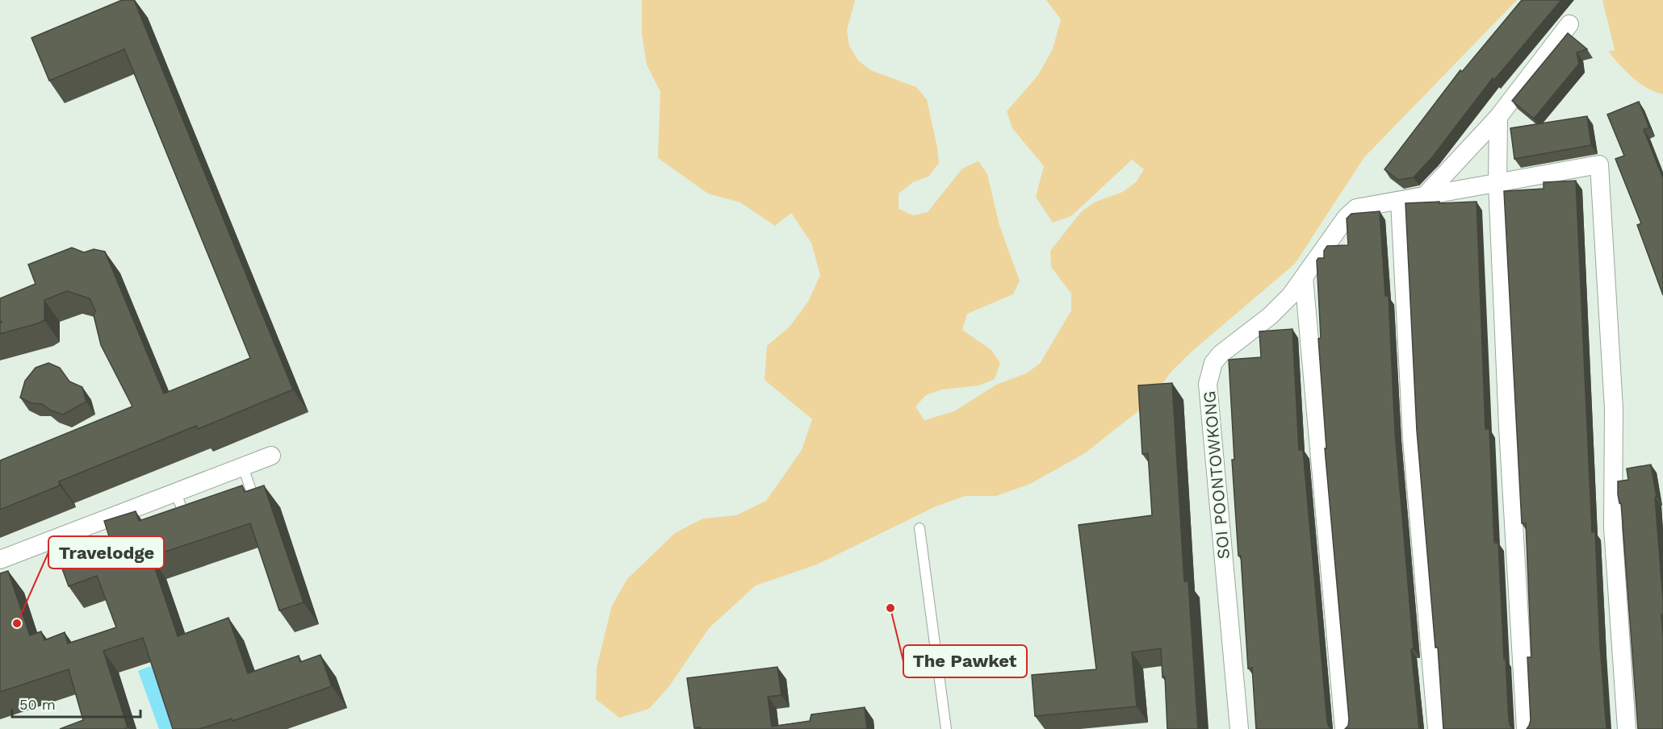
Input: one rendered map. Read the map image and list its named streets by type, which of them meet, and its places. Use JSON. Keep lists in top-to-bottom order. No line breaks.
{"streets":{"street":["SOI POONTOWKONG"]},"places":["The Pawket","Travelodge"],"scale_bar":"50 m"}
